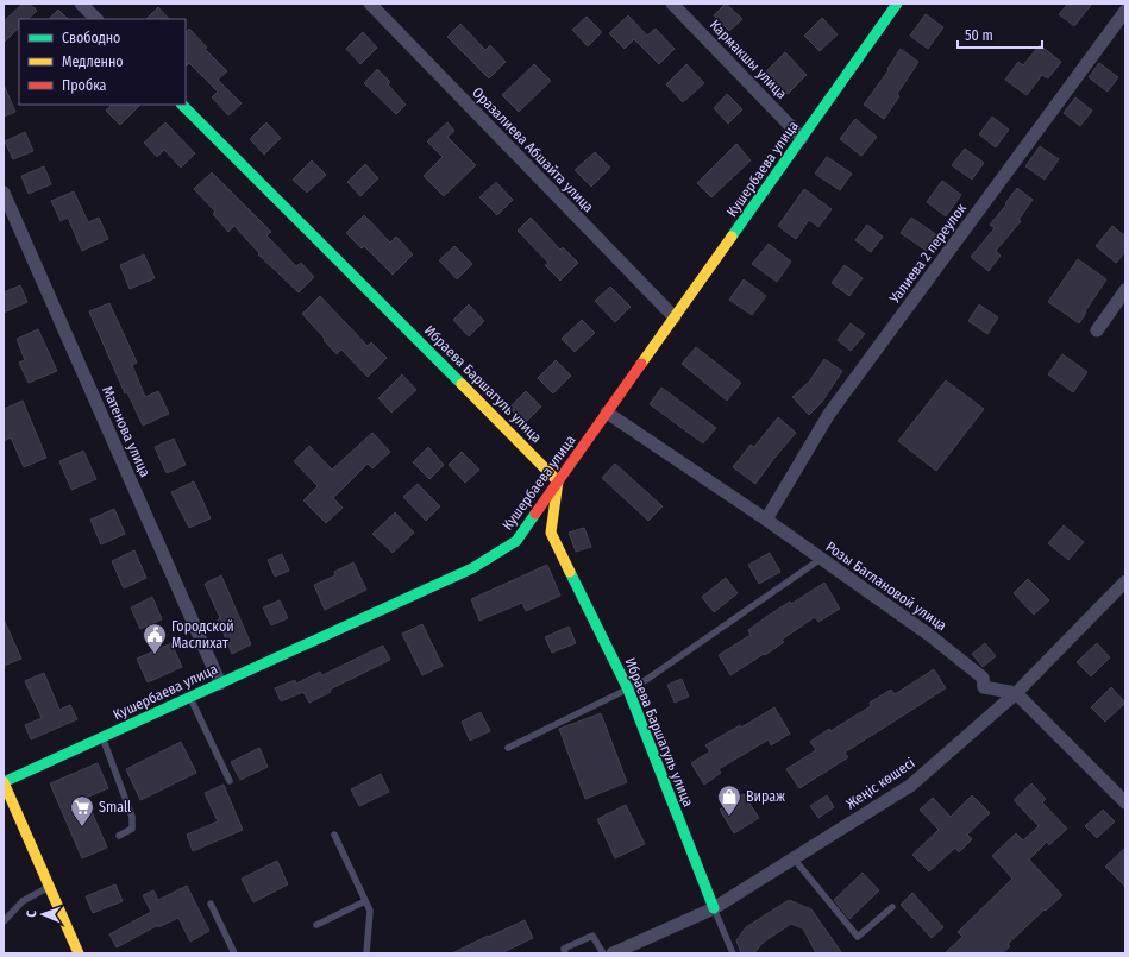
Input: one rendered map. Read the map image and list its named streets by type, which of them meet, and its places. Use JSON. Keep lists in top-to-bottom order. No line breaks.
{"streets":{"street":["Кармакшы улица","Оразалиева Абшайта улица","Кушербаева улица","Уалиева 2 переулок","Ибраева Баршагуль улица","Матенова улица","Розы Баглановой улица","Жеңіс көшесі"]},"crossings":[["Кармакшы улица","Кушербаева улица"],["Оразалиева Абшайта улица","Кушербаева улица"],["Кушербаева улица","Ибраева Баршагуль улица"],["Кушербаева улица","Матенова улица"],["Кушербаева улица","Розы Баглановой улица"],["Уалиева 2 переулок","Розы Баглановой улица"],["Ибраева Баршагуль улица","Жеңіс көшесі"],["Розы Баглановой улица","Жеңіс көшесі"]],"places":{"public building":["Городской Маслихат"],"shop":["Вираж"],"supermarket":["Small"]},"legend":["Свободно","Медленно","Пробка"],"scale_bar":"50 m","north":"left"}
